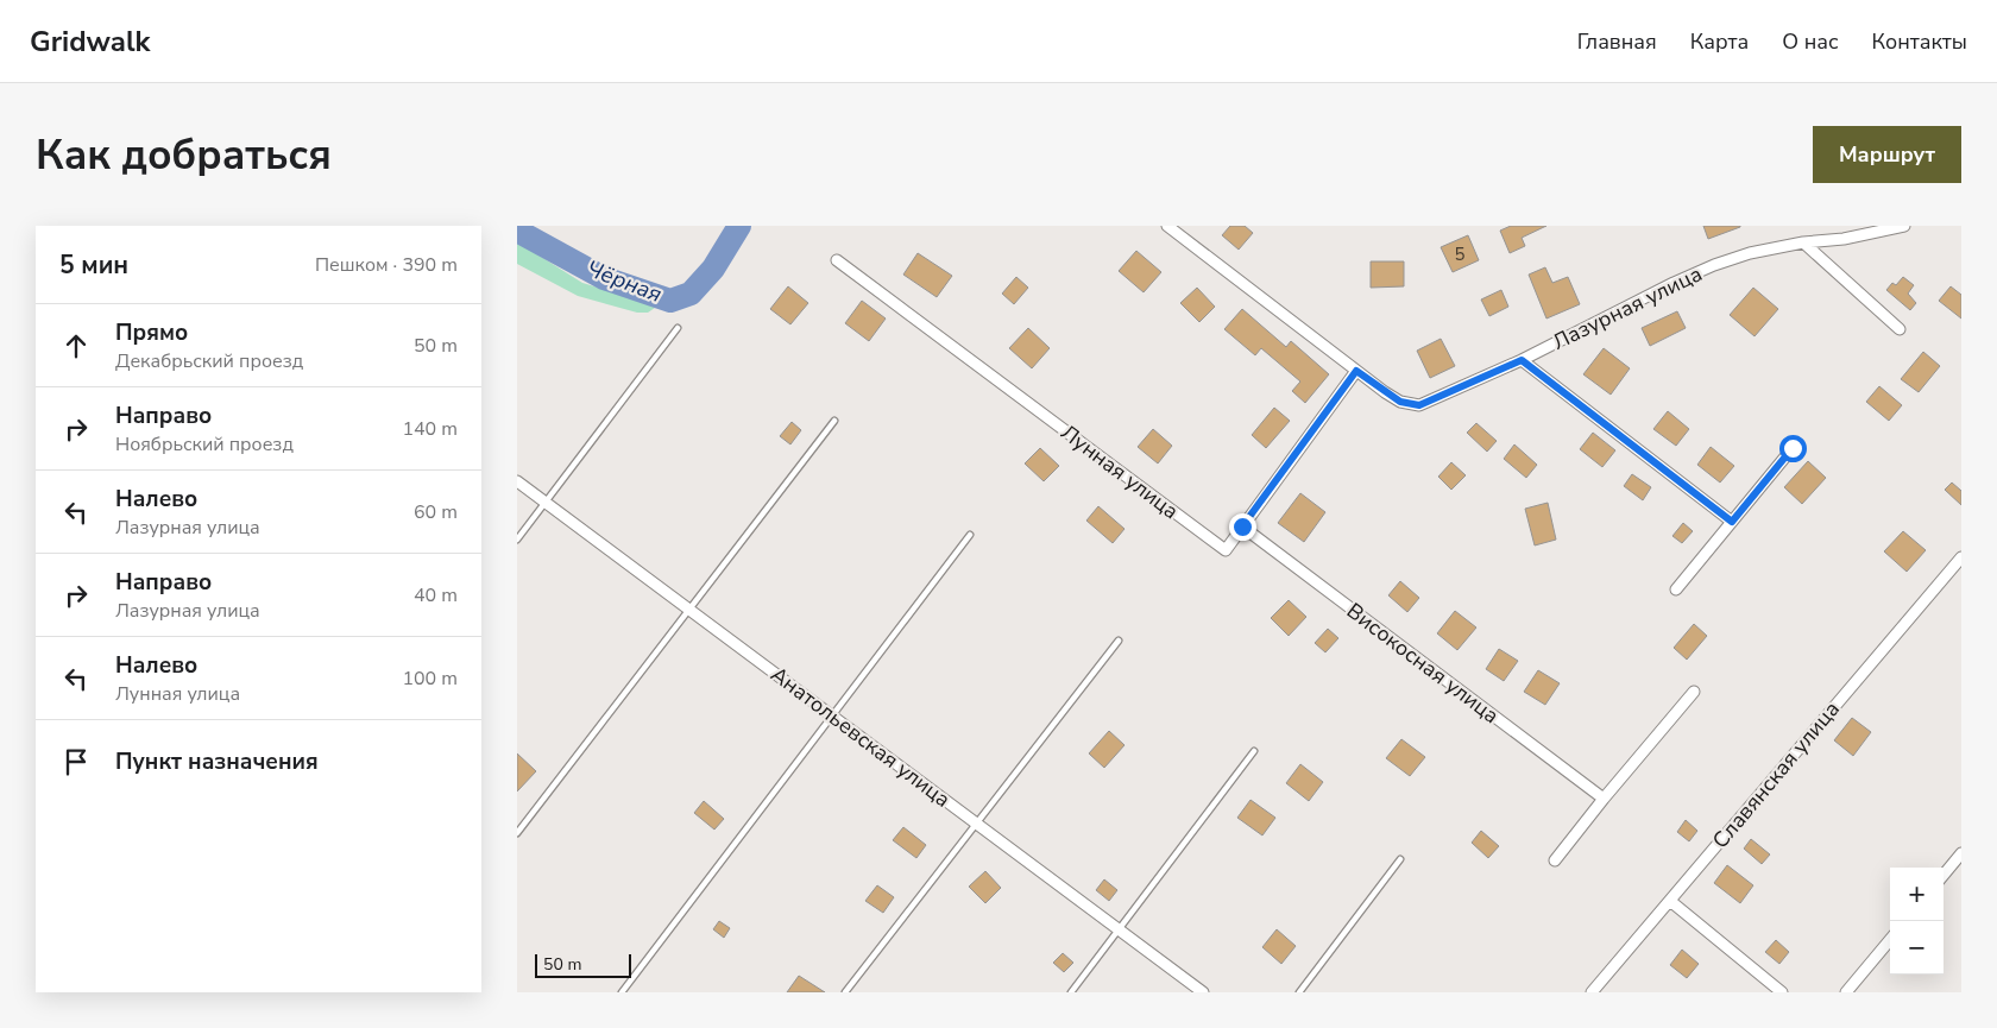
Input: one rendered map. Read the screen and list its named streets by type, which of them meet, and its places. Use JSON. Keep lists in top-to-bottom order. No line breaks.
{"streets":{"street":["Лазурная улица","Лунная улица","Високосная улица","Анатольевская улица","Славянская улица"]},"crossings":[["Лазурная улица","Лунная улица"],["Лунная улица","Високосная улица"]],"water":["Чёрная"],"house_numbers":["5"],"scale_bar":"50 m","page":{"header":"Gridwalk","nav":["Главная","Карта","О нас","Контакты"],"buttons":"Маршрут","title":"Как добраться","heading":["5 мин","Пешком · 390 m"],"list":[["Прямо","Декабрьский проезд","50 m"],["Направо","Ноябрьский проезд","140 m"],["Налево","Лазурная улица","60 m"],["Направо","Лазурная улица","40 m"],["Налево","Лунная улица","100 m"],"Пункт назначения"],"map_buttons":["+","−"],"scale":"50 m"}}
